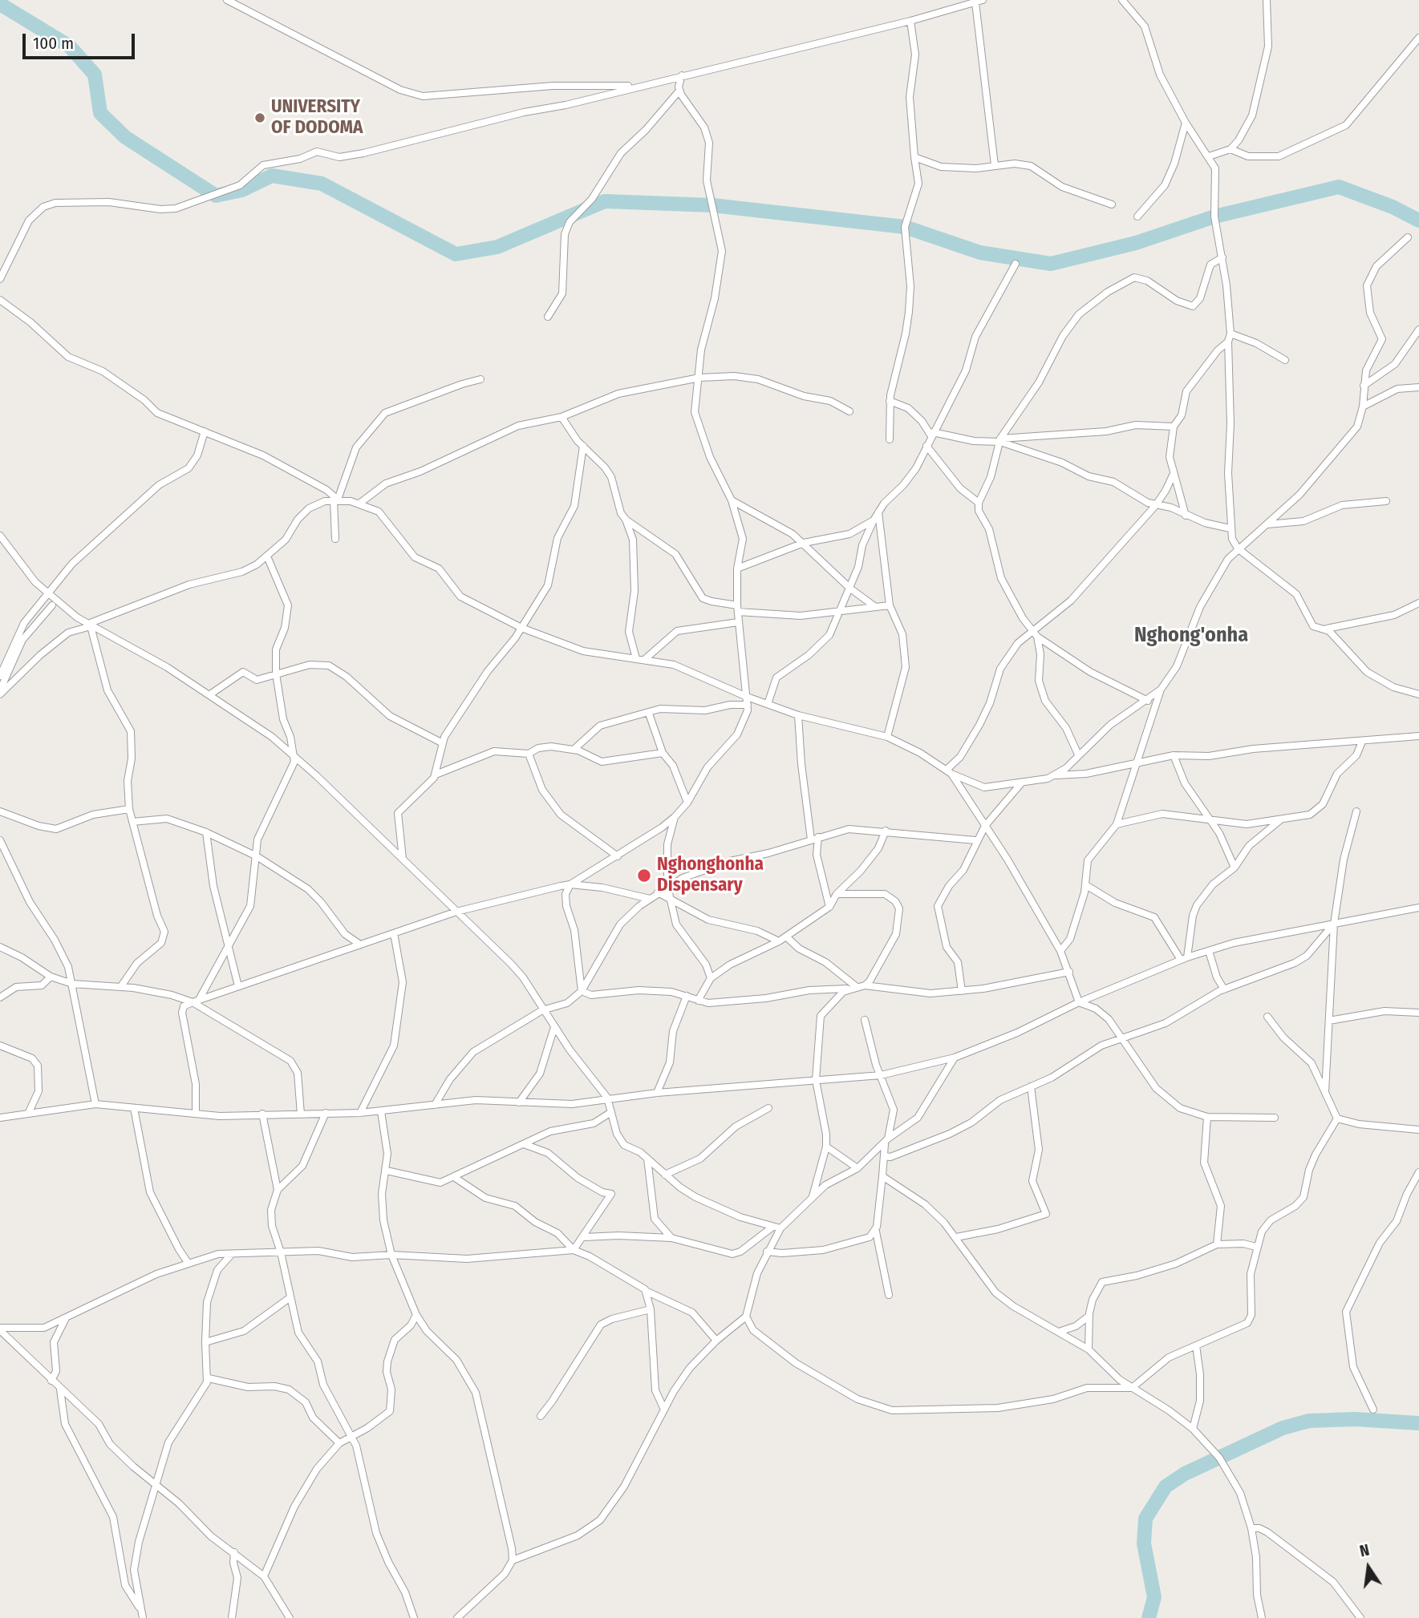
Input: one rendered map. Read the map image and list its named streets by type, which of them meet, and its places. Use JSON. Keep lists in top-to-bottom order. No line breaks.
{"districts":["Nghong'onha"],"places":["UNIVERSITY OF DODOMA","Nghonghonha Dispensary"],"scale_bar":"100 m","north":"top"}
